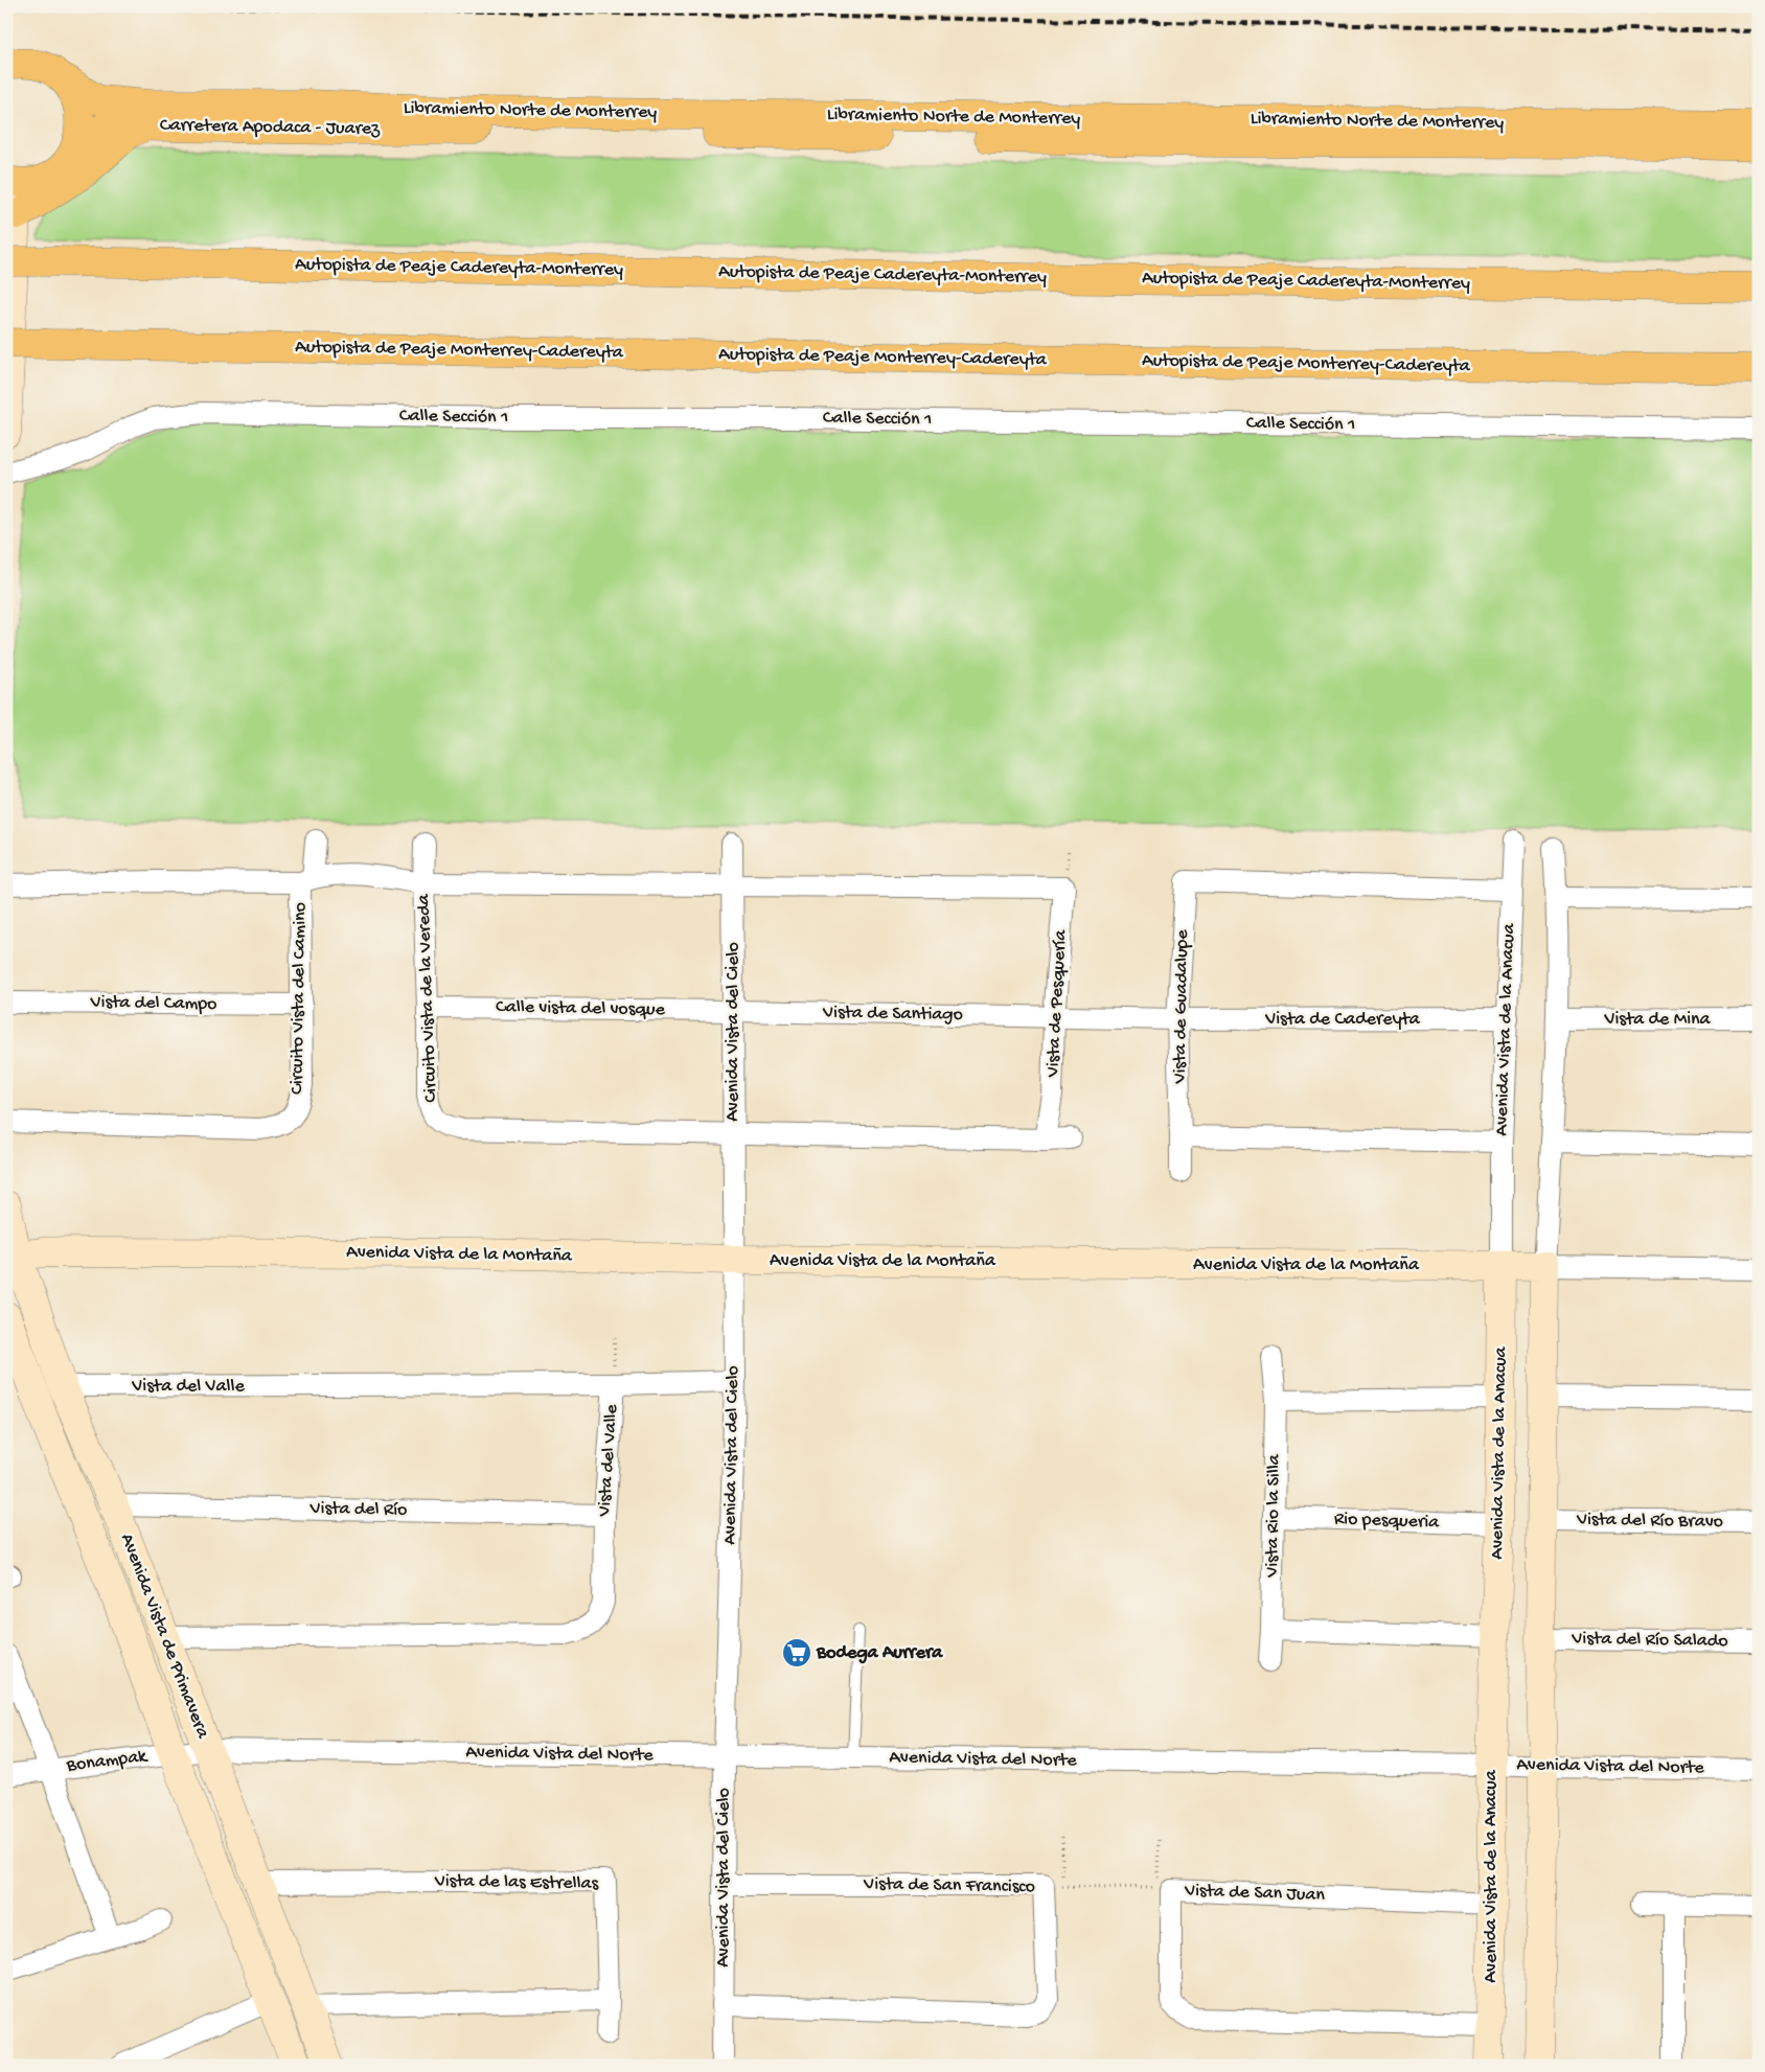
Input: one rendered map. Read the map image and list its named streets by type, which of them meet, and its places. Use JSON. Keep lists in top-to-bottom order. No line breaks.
{"streets":{"main road":["Libramiento Norte de Monterrey","Carretera Apodaca - Juarez","Autopista de Peaje Cadereyta-Monterrey","Autopista de Peaje Monterrey-Cadereyta"],"street":["Calle Sección 1","Circuito Vista del Camino","Circuito Vista de la Vereda","Vista del Campo","Vista de Pesquería","Vista de Guadalupe","Calle vista del vosque","Vista de Santiago","Vista de Cadereyta","Vista de Mina","Avenida Vista de la Anacua","Avenida Vista del Cielo","Avenida Vista de la Montaña","Vista del Valle","Vista del Río","Vista Rio la Silla","Rio pesqueria","Vista del Río Bravo","Avenida Vista de Primavera","Vista del Río Salado","Avenida Vista del Norte","Bonampak","Vista de las Estrellas","Vista de San Francisco","Vista de San Juan"]},"crossings":[["Libramiento Norte de Monterrey","Carretera Apodaca - Juarez"],["Circuito Vista del Camino","Vista del Campo"],["Circuito Vista de la Vereda","Vista de Pesquería"],["Circuito Vista de la Vereda","Calle vista del vosque"],["Circuito Vista de la Vereda","Avenida Vista del Cielo"],["Vista de Pesquería","Vista de Santiago"],["Vista de Pesquería","Avenida Vista del Cielo"],["Vista de Guadalupe","Vista de Santiago"],["Vista de Guadalupe","Vista de Cadereyta"],["Vista de Guadalupe","Avenida Vista de la Anacua"],["Calle vista del vosque","Vista de Santiago"],["Calle vista del vosque","Avenida Vista del Cielo"],["Vista de Santiago","Vista de Cadereyta"],["Vista de Santiago","Avenida Vista del Cielo"],["Vista de Cadereyta","Avenida Vista de la Anacua"],["Avenida Vista de la Anacua","Avenida Vista de la Montaña"],["Avenida Vista de la Anacua","Rio pesqueria"],["Avenida Vista de la Anacua","Avenida Vista del Norte"],["Avenida Vista de la Anacua","Vista de San Juan"],["Avenida Vista del Cielo","Avenida Vista de la Montaña"],["Avenida Vista del Cielo","Avenida Vista del Norte"],["Avenida Vista del Cielo","Vista de San Francisco"],["Avenida Vista de la Montaña","Avenida Vista de Primavera"],["Vista del Valle","Vista del Río"],["Vista del Valle","Avenida Vista de Primavera"],["Vista del Río","Avenida Vista de Primavera"],["Vista Rio la Silla","Rio pesqueria"],["Avenida Vista de Primavera","Avenida Vista del Norte"],["Avenida Vista de Primavera","Bonampak"],["Avenida Vista de Primavera","Vista de las Estrellas"],["Avenida Vista del Norte","Bonampak"]],"places":{"supermarket":["Bodega Aurrera"]}}
